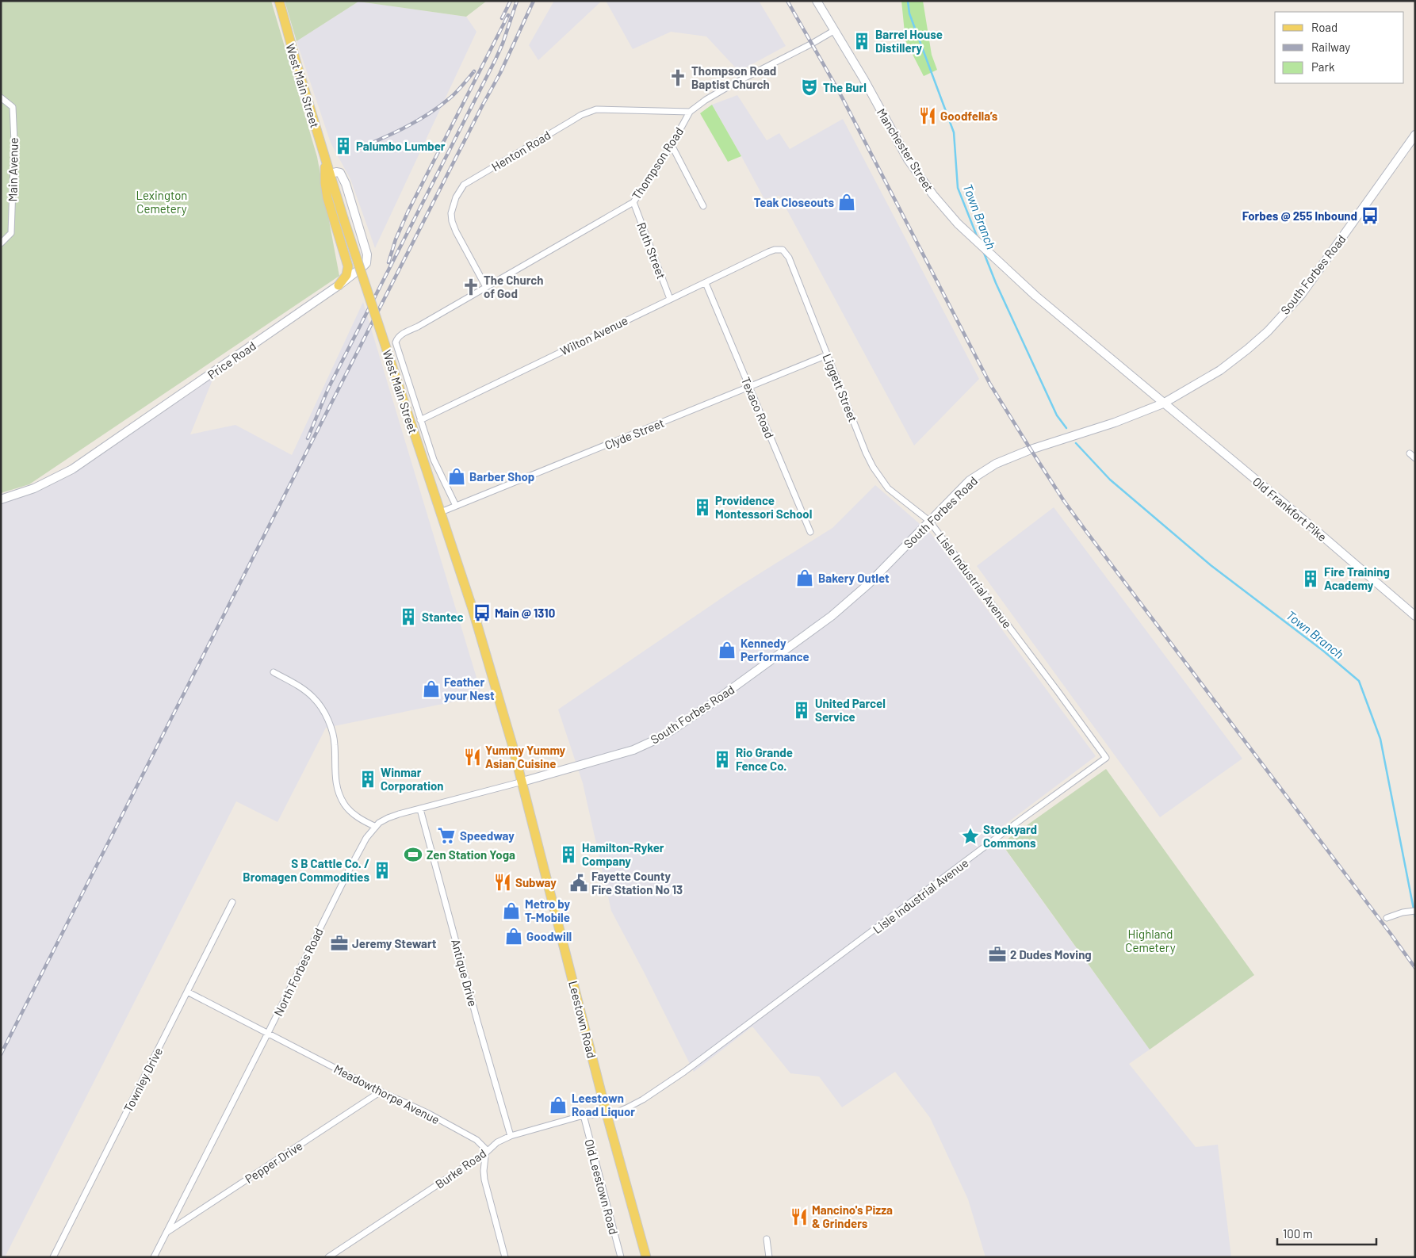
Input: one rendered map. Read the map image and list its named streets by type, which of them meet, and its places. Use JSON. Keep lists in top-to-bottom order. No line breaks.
{"streets":{"main road":["West Main Street","Manchester Street","South Forbes Road","Price Road","Old Frankfort Pike","Leestown Road"],"street":["Henton Road","Thompson Road","Main Avenue","Ruth Street","Wilton Avenue","Liggett Street","Texaco Road","Clyde Street","Lisle Industrial Avenue","North Forbes Road","Antique Drive","Townley Drive","Meadowthorpe Avenue","Pepper Drive","Burke Road","Old Leestown Road"]},"crossings":[["West Main Street","South Forbes Road"],["West Main Street","Price Road"],["West Main Street","Clyde Street"],["West Main Street","North Forbes Road"],["West Main Street","Leestown Road"],["Manchester Street","Thompson Road"],["Manchester Street","South Forbes Road"],["Manchester Street","Old Frankfort Pike"],["Henton Road","Thompson Road"],["Thompson Road","Ruth Street"],["Thompson Road","Wilton Avenue"],["Ruth Street","Wilton Avenue"],["South Forbes Road","Liggett Street"],["South Forbes Road","Old Frankfort Pike"],["South Forbes Road","Lisle Industrial Avenue"],["South Forbes Road","North Forbes Road"],["South Forbes Road","Leestown Road"],["Wilton Avenue","Liggett Street"],["Wilton Avenue","Texaco Road"],["Liggett Street","Clyde Street"],["Liggett Street","Lisle Industrial Avenue"],["Texaco Road","Clyde Street"],["Lisle Industrial Avenue","Leestown Road"],["Lisle Industrial Avenue","Burke Road"],["North Forbes Road","Antique Drive"],["North Forbes Road","Leestown Road"],["North Forbes Road","Meadowthorpe Avenue"],["North Forbes Road","Pepper Drive"],["Antique Drive","Burke Road"],["Leestown Road","Burke Road"],["Townley Drive","Meadowthorpe Avenue"],["Meadowthorpe Avenue","Pepper Drive"],["Meadowthorpe Avenue","Burke Road"],["Burke Road","Old Leestown Road"]],"water":["Town Branch"],"parks":["Lexington Cemetery","Highland Cemetery"],"places":{"building":["Barrel House Distillery","Palumbo Lumber","Providence Montessori School","Fire Training Academy","Stantec","United Parcel Service","Rio Grande Fence Co.","Winmar Corporation","Hamilton-Ryker Company","S B Cattle Co. / Bromagen Commodities"],"church":["Thompson Road Baptist Church","The Church of God"],"theatre":["The Burl"],"restaurant":["Goodfella’s","Yummy Yummy Asian Cuisine","Subway","Mancino's Pizza & Grinders"],"shop":["Teak Closeouts","Barber Shop","Bakery Outlet","Kennedy Performance","Feather your Nest","Metro by T-Mobile","Goodwill","Leestown Road Liquor"],"bus stop":["Forbes @ 255 Inbound","Main @ 1310"],"supermarket":["Speedway"],"place":["Stockyard Commons"],"sports":["Zen Station Yoga"],"public building":["Fayette County Fire Station No 13"],"office":["Jeremy Stewart","2 Dudes Moving"]},"legend":["Road","Railway","Park"],"scale_bar":"100 m"}
